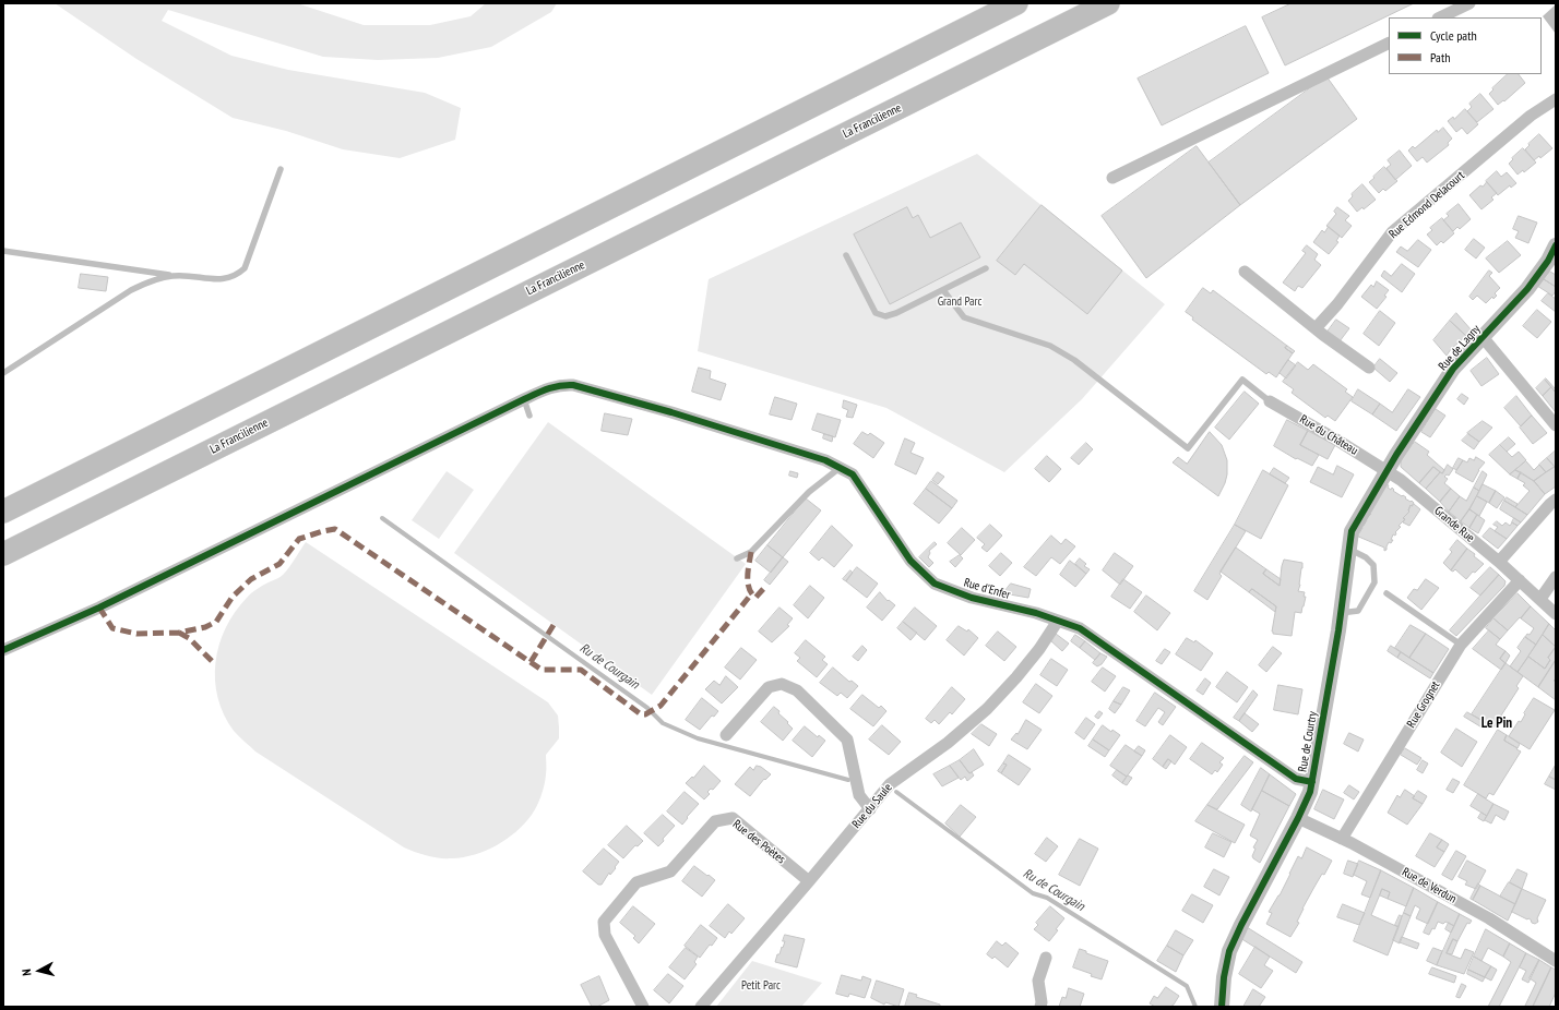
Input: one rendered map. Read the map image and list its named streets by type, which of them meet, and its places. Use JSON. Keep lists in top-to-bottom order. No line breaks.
{"streets":{"highway":["La Francilienne"],"street":["Rue Edmond Delacourt","Rue de Lagny","Rue du Château","Grande Rue","Rue d'Enfer","Rue Grognet","Rue de Courtry","Rue du Saule","Rue des Poètes","Rue de Verdun"]},"crossings":[["Rue de Lagny","Rue du Château"],["Rue de Lagny","Grande Rue"],["Rue de Lagny","Rue de Courtry"],["Rue du Château","Grande Rue"],["Rue du Château","Rue de Courtry"],["Grande Rue","Rue Grognet"],["Grande Rue","Rue de Courtry"],["Rue d'Enfer","Rue de Courtry"],["Rue d'Enfer","Rue du Saule"],["Rue Grognet","Rue de Verdun"],["Rue de Courtry","Rue de Verdun"],["Rue du Saule","Rue des Poètes"]],"districts":["Le Pin"],"water":["Ru de Courgain"],"parks":["Grand Parc","Petit Parc"],"legend":["Cycle path","Path"],"north":"left"}
